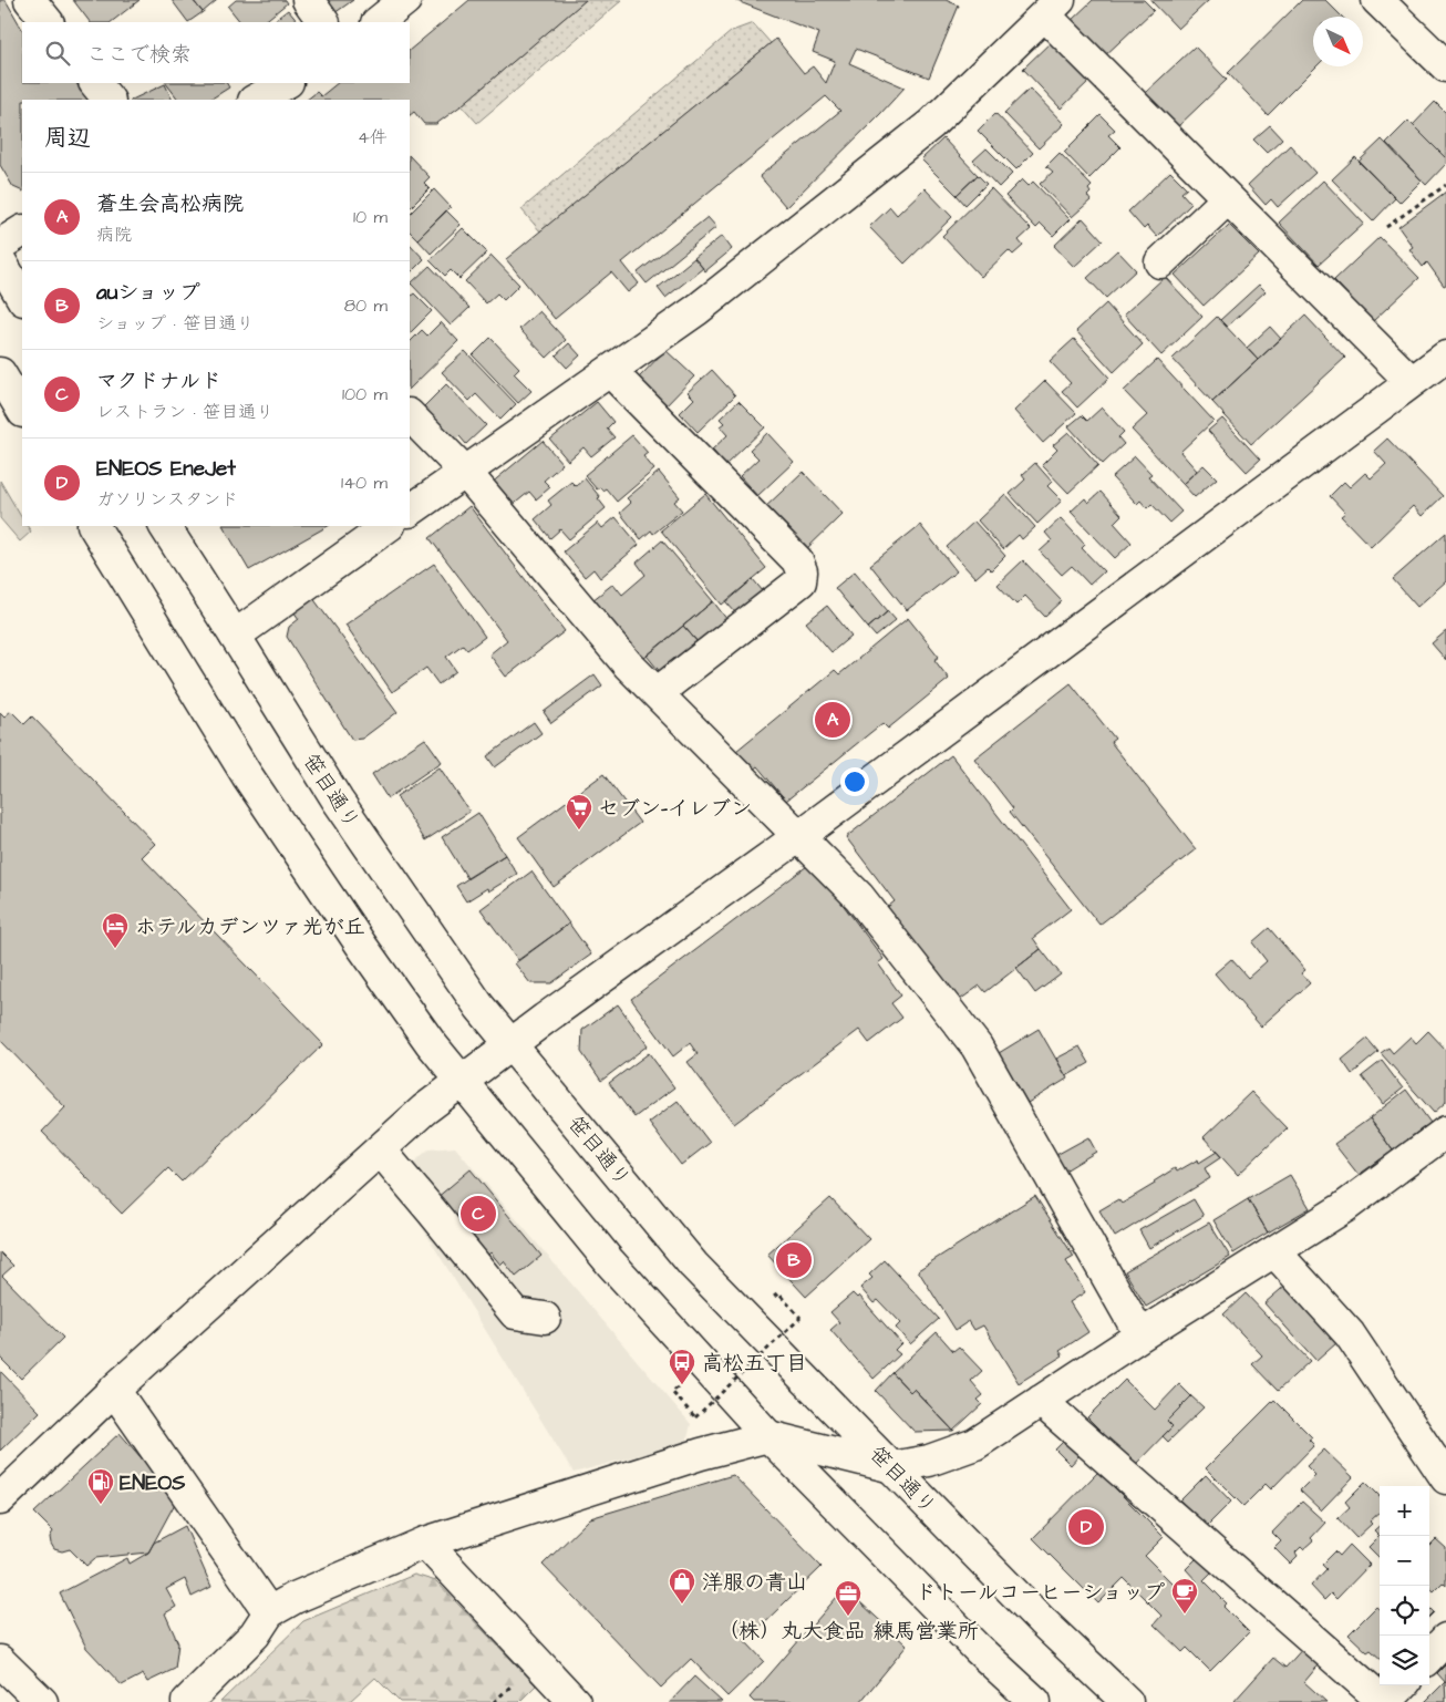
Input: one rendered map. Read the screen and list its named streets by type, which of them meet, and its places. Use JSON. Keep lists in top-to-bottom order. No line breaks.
{"streets":{"street":["笹目通り"]},"places":{"supermarket":["セブン-イレブン"],"hotel":["ホテルカデンツァ光が丘"],"bus stop":["高松五丁目"],"fuel station":["ENEOS"],"shop":["洋服の青山"],"cafe":["ドトールコーヒーショップ"],"office":["（株）丸大食品 練馬営業所"]},"north":"bottom right","page":{"search":"ここで検索","heading":["周辺","4件"],"list":[{"mark":"A","name":"蒼生会高松病院","note":"病院","value":"10 m"},{"mark":"B","name":"auショップ","note":"ショップ · 笹目通り","value":"80 m"},{"mark":"C","name":"マクドナルド","note":"レストラン · 笹目通り","value":"100 m"},{"mark":"D","name":"ENEOS EneJet","note":"ガソリンスタンド","value":"140 m"}],"pins":["A","C","B","D"],"map_buttons":["+","−"]}}
